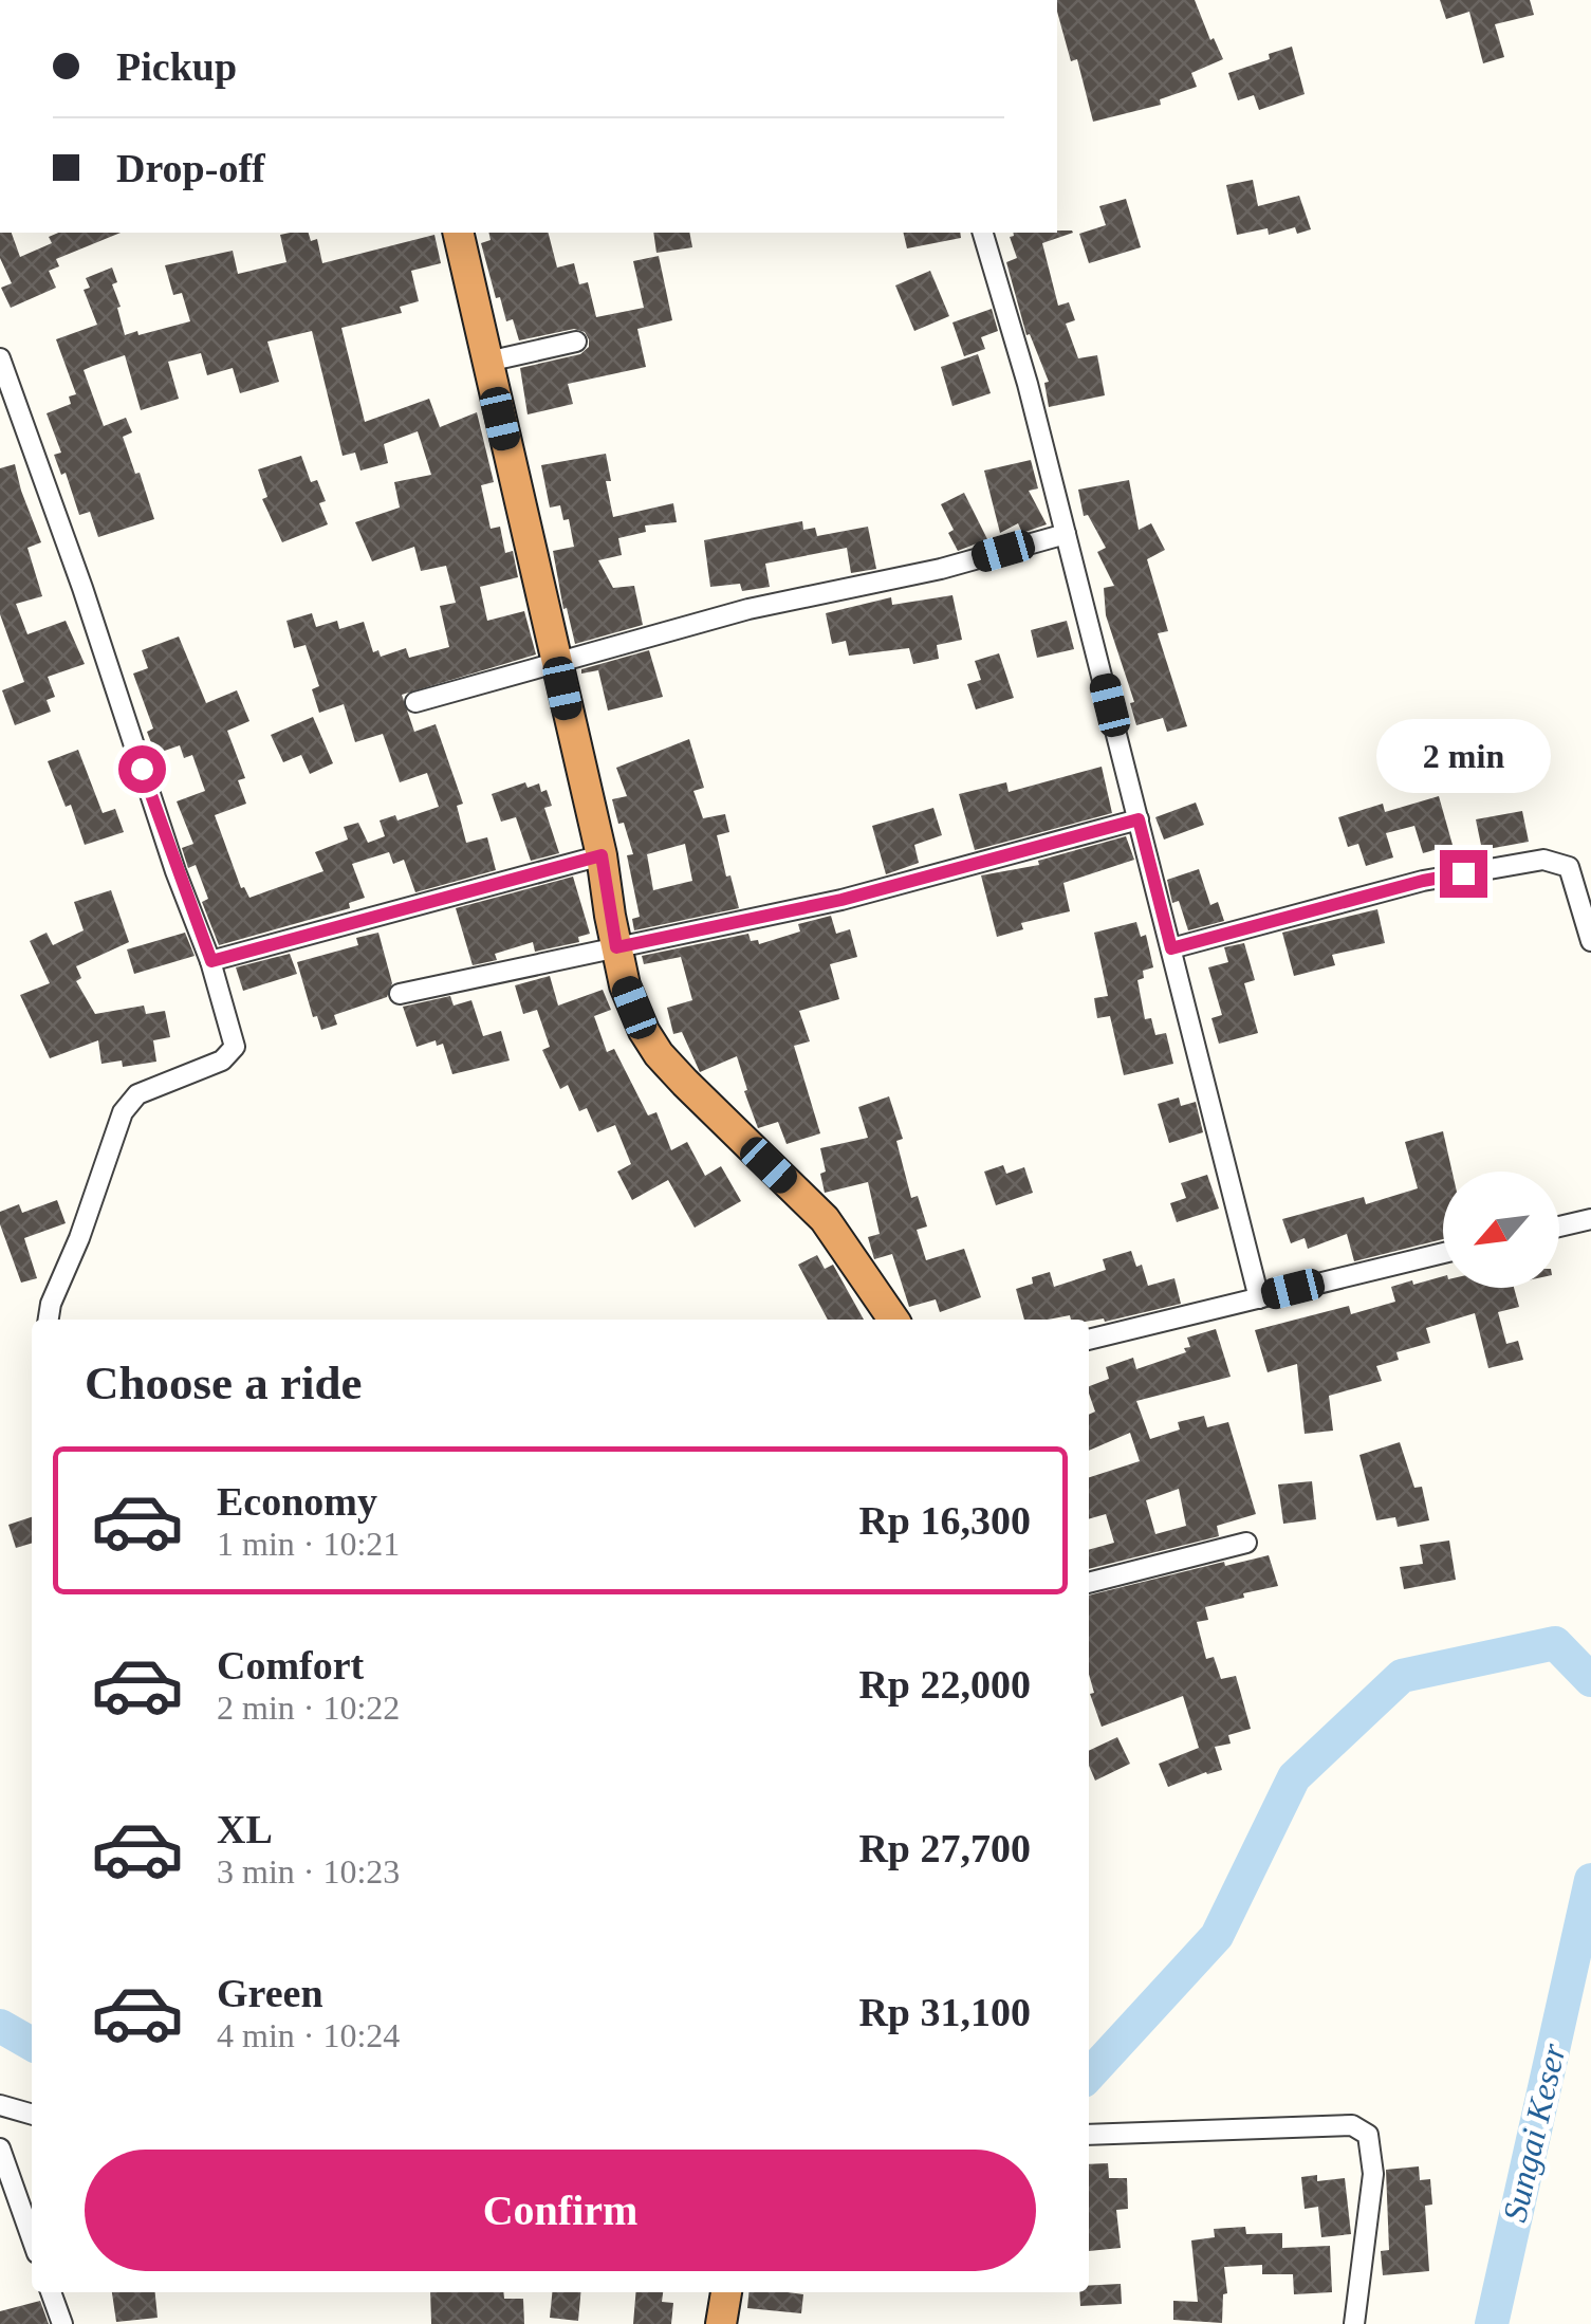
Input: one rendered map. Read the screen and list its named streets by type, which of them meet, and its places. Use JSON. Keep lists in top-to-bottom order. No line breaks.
{"water":["Sungai Keser"],"north":"bottom left","page":{"banner":["Pickup","Drop-off"],"bubble":"2 min","heading":"Choose a ride","list":[{"name":"Economy","note":"1 min · 10:21","value":"Rp 16,300"},{"name":"Comfort","note":"2 min · 10:22","value":"Rp 22,000"},{"name":"XL","note":"3 min · 10:23","value":"Rp 27,700"},{"name":"Green","note":"4 min · 10:24","value":"Rp 31,100"}],"buttons":"Confirm"}}
